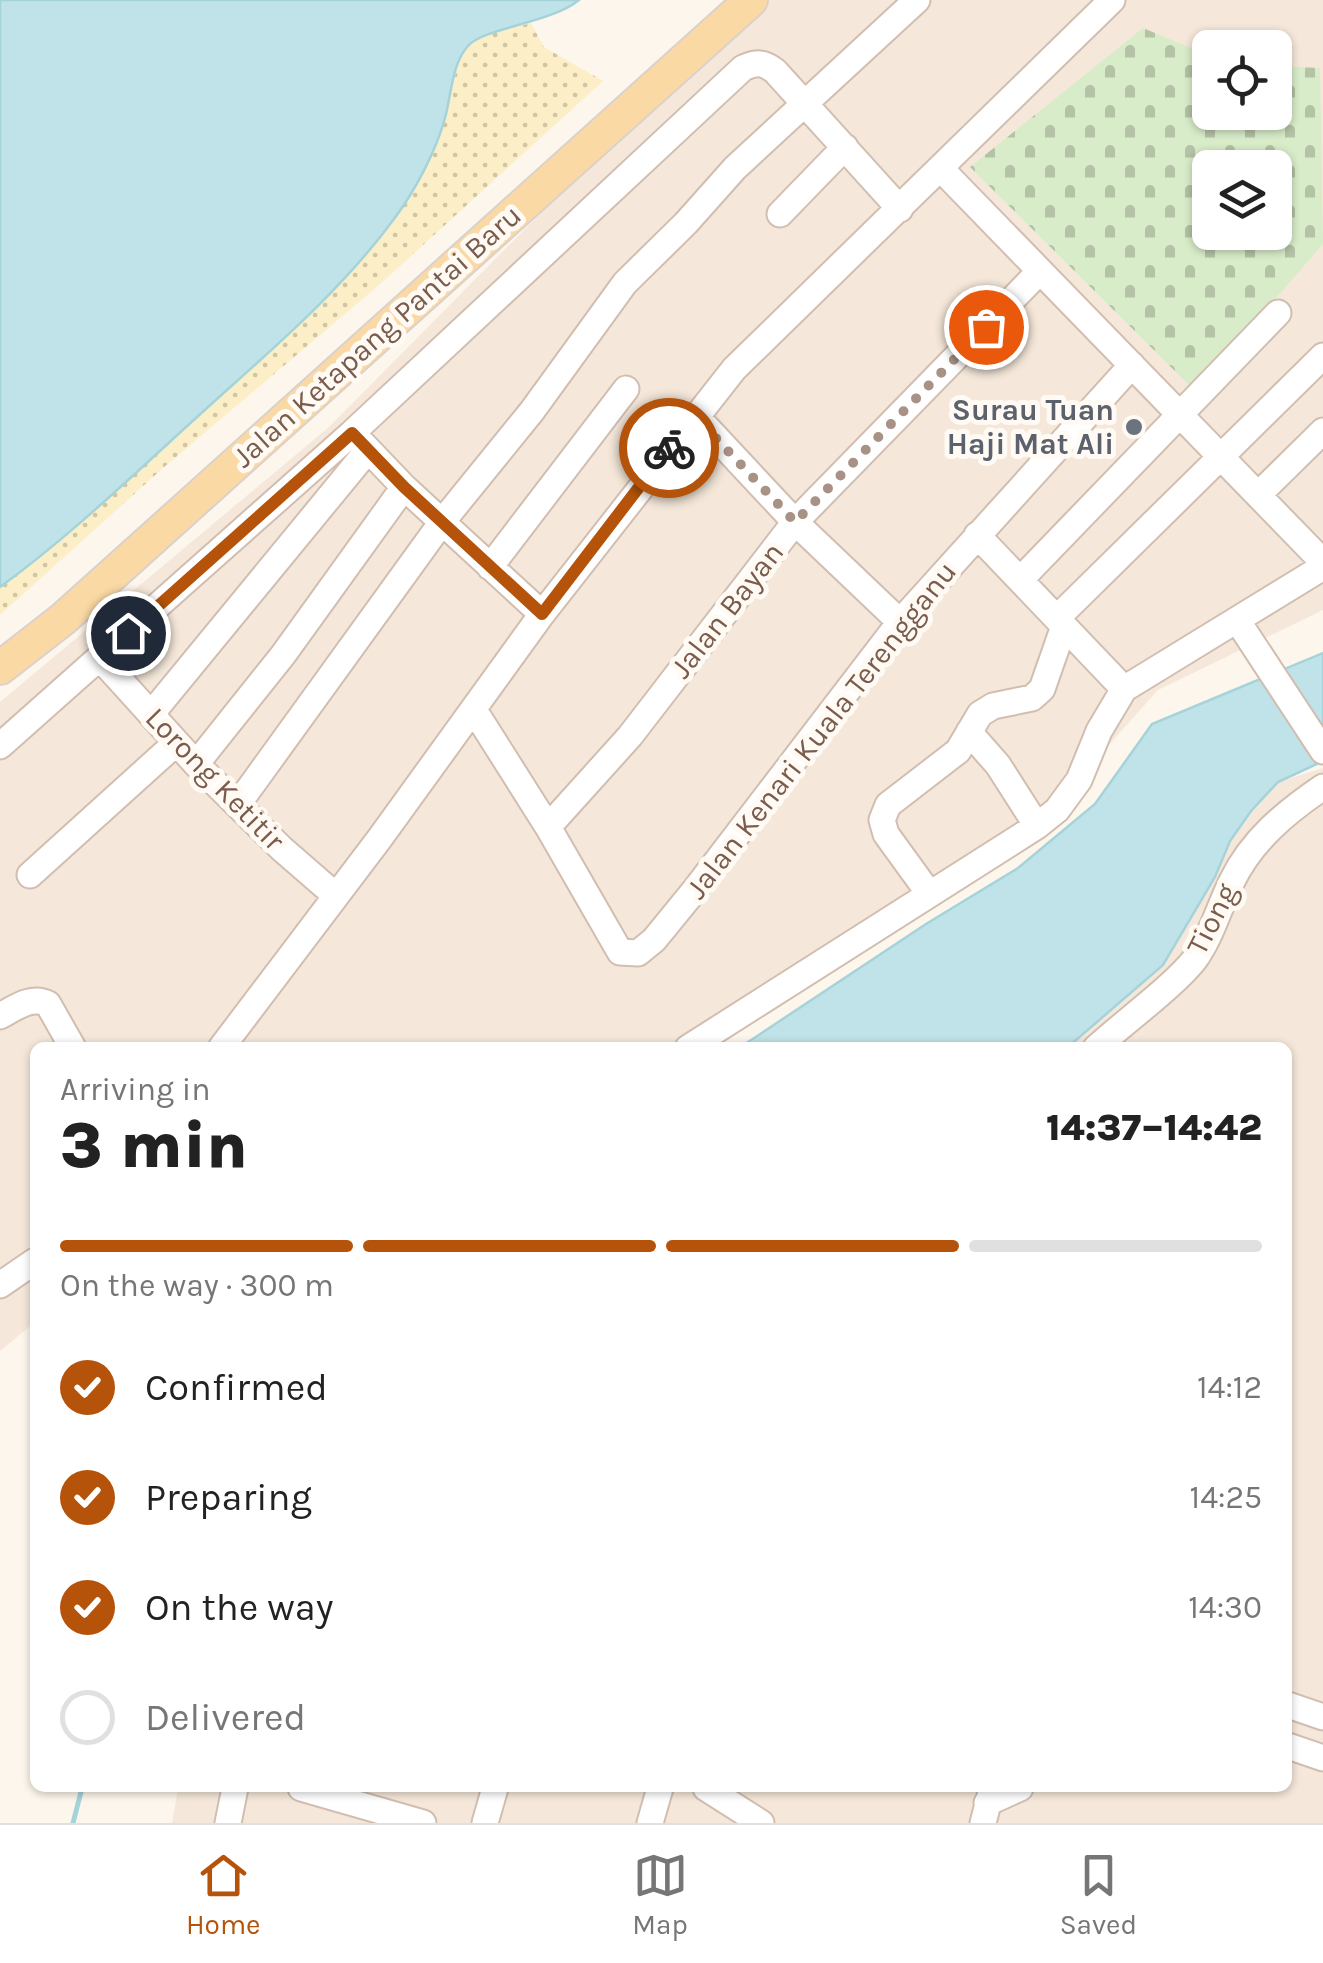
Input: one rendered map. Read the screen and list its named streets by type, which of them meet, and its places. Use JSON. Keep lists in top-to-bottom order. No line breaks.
{"streets":{"main road":["Jalan Ketapang Pantai Baru"],"street":["Jalan Bayan","Jalan Kenari Kuala Terengganu","Lorong Ketitir","Tiong"]},"crossings":[["Jalan Bayan","Jalan Kenari Kuala Terengganu"]],"places":["Surau Tuan Haji Mat Ali"],"page":{"heading":["3 min","Arriving in","14:37–14:42"],"bar":"On the way · 300 m","list":[["Confirmed","14:12"],["Preparing","14:25"],["On the way","14:30"],"Delivered"],"tabs":["Home","Map","Saved"]}}
